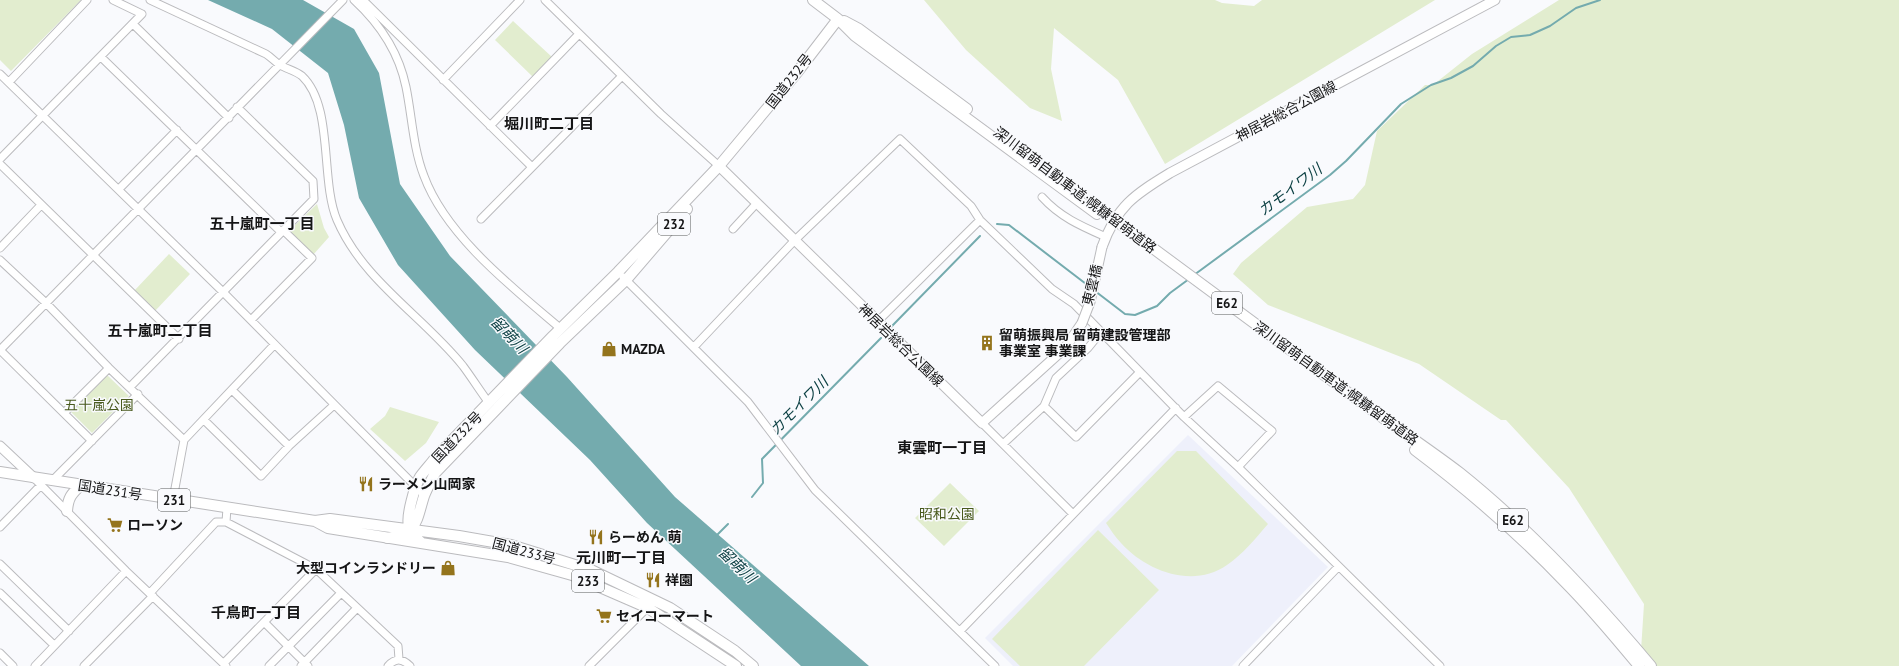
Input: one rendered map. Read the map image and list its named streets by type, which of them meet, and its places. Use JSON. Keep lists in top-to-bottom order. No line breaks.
{"streets":{"highway":["国道232号","深川留萌自動車道;幌糠留萌道路","232","E62","国道231号","231","国道233号","233"],"main road":["神居岩総合公園線","東雲橋"]},"crossings":[["国道232号","神居岩総合公園線"],["国道232号","深川留萌自動車道;幌糠留萌道路"],["国道232号","国道231号"],["国道232号","国道233号"],["神居岩総合公園線","東雲橋"],["国道231号","国道233号"]],"districts":["堀川町二丁目","五十嵐町一丁目","五十嵐町二丁目","東雲町一丁目","元川町一丁目","千鳥町一丁目"],"water":["カモイワ川","留萌川"],"parks":["五十嵐公園","昭和公園"],"places":{"building":["留萌振興局 留萌建設管理部 事業室 事業課"],"shop":["MAZDA","大型コインランドリー"],"restaurant":["ラーメン山岡家","らーめん 萌","祥園"],"supermarket":["ローソン","セイコーマート"]}}
